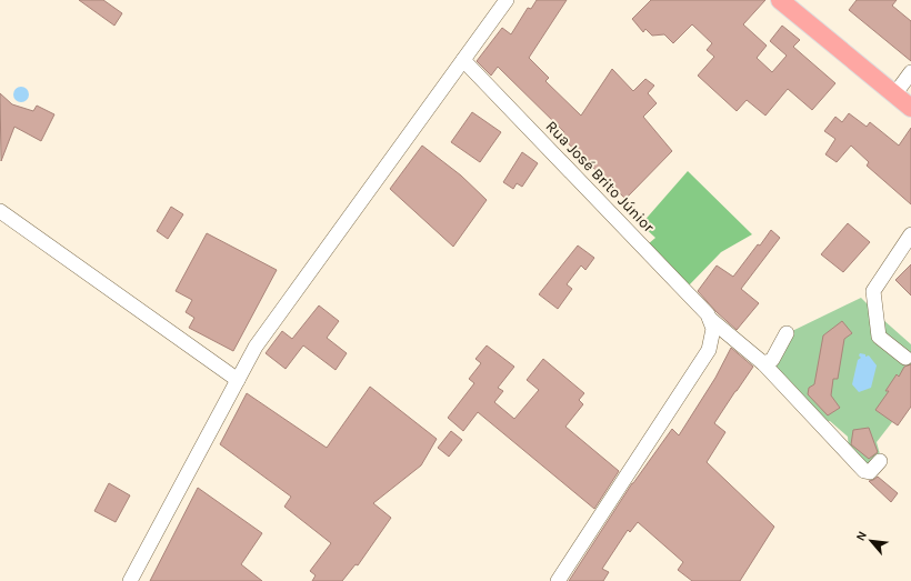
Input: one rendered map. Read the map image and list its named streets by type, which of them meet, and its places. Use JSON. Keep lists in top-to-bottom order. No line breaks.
{"streets":{"street":["Rua José Brito Júnior"]},"north":"top left"}
